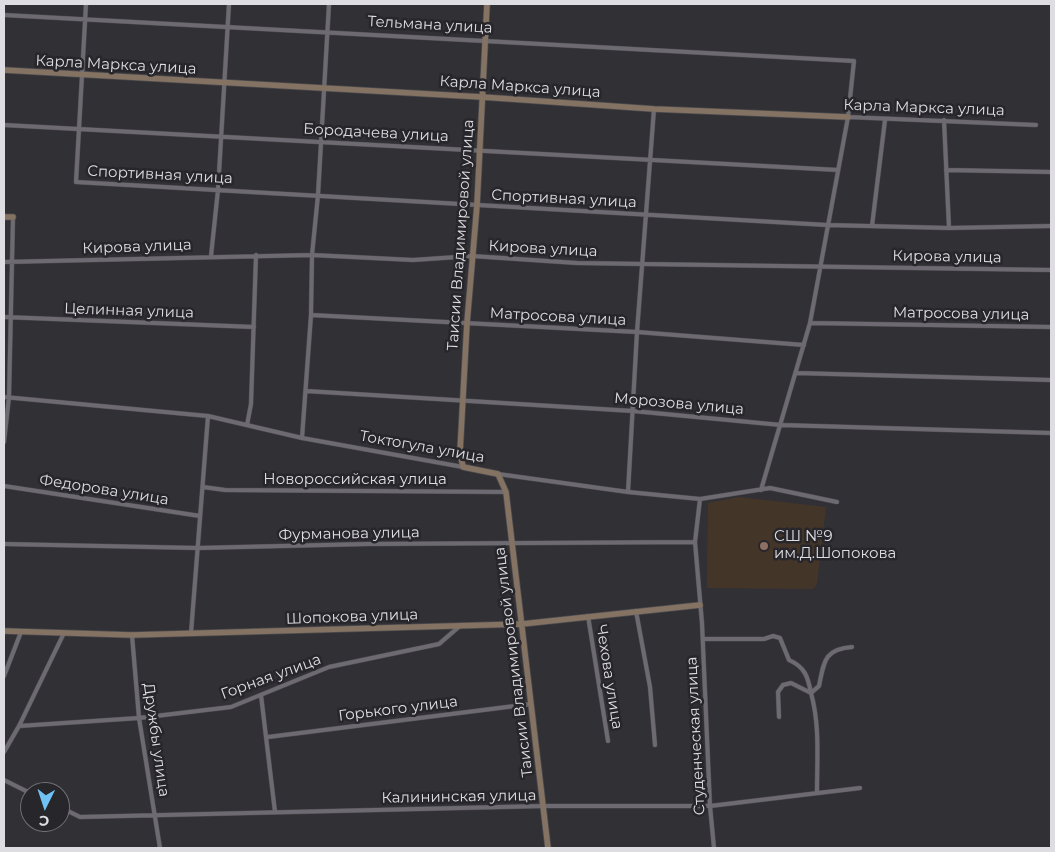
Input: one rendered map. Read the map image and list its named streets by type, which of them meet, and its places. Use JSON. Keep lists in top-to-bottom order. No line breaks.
{"streets":{"street":["Тельмана улица","Карла Маркса улица","Бородачева улица","Спортивная улица","Таисии Владимировой улица","Кирова улица","Целинная улица","Матросова улица","Морозова улица","Токтогула улица","Новороссийская улица","Федорова улица","Фурманова улица","Шопокова улица","Горная улица","Чехова улица","Горького улица","Студенческая улица","Дружбы улица","Калининская улица"]},"crossings":[["Тельмана улица","Карла Маркса улица"],["Тельмана улица","Таисии Владимировой улица"],["Карла Маркса улица","Таисии Владимировой улица"],["Бородачева улица","Спортивная улица"],["Бородачева улица","Таисии Владимировой улица"],["Спортивная улица","Таисии Владимировой улица"],["Таисии Владимировой улица","Кирова улица"],["Таисии Владимировой улица","Матросова улица"],["Таисии Владимировой улица","Морозова улица"],["Таисии Владимировой улица","Токтогула улица"],["Таисии Владимировой улица","Новороссийская улица"],["Таисии Владимировой улица","Фурманова улица"],["Таисии Владимировой улица","Шопокова улица"],["Таисии Владимировой улица","Горького улица"],["Таисии Владимировой улица","Калининская улица"],["Шопокова улица","Горная улица"],["Шопокова улица","Чехова улица"],["Шопокова улица","Студенческая улица"],["Шопокова улица","Дружбы улица"],["Горная улица","Дружбы улица"],["Студенческая улица","Калининская улица"],["Дружбы улица","Калининская улица"]],"places":["СШ №9 им.Д.Шопокова"],"north":"bottom"}
